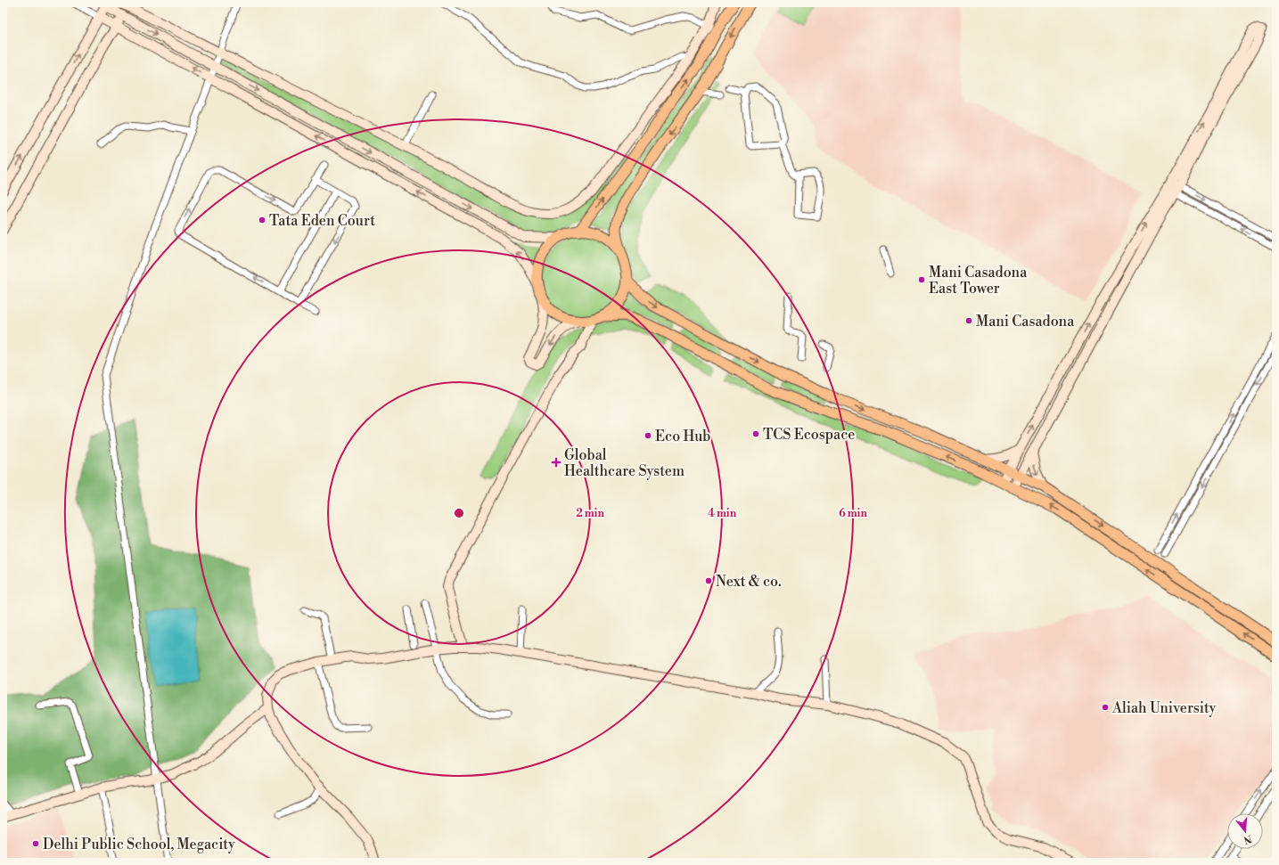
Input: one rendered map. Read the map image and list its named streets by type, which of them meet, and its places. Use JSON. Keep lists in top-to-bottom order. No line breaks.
{"places":{"other":["Tata Eden Court","Mani Casadona East Tower","Mani Casadona","TCS Ecospace","Eco Hub","Next & co.","Aliah University","Delhi Public School, Megacity"],"health":["Global Healthcare System"]},"north":"bottom","rings":["2 min","4 min","6 min"]}
